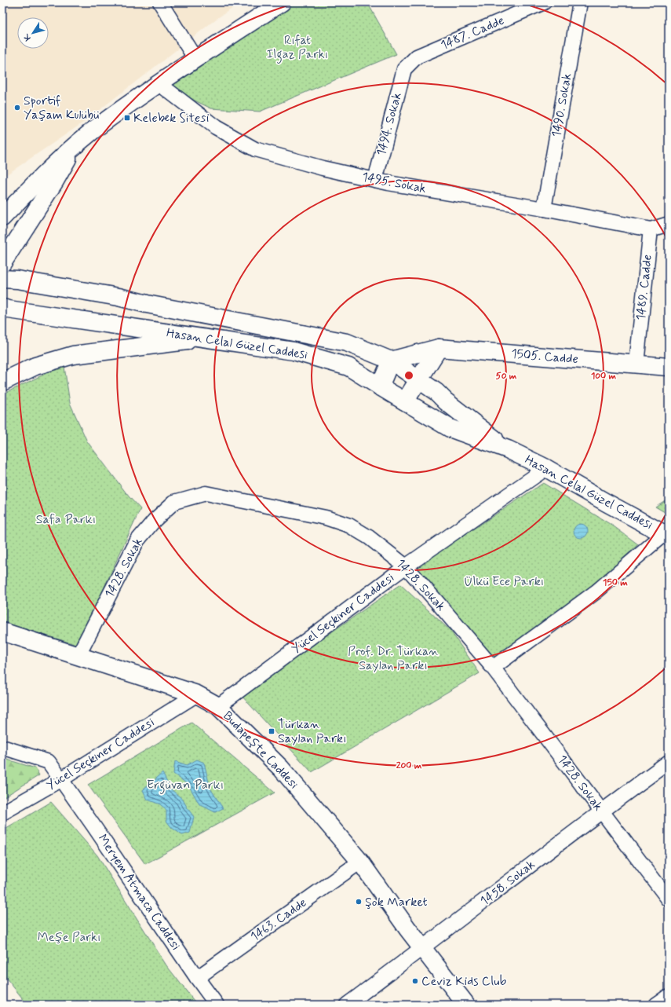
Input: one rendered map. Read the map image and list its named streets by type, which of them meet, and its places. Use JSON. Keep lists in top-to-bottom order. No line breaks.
{"streets":{"main road":["Hasan Celal Güzel Caddesi","1505. Cadde","Budapeşte Caddesi"],"street":["1487. Cadde","1490. Sokak","1494. Sokak","1495. Sokak","1489. Cadde","1428. Sokak","Yücel Seçkiner Caddesi","1458. Sokak","Meryem Atmaca Caddesi","1463. Cadde"]},"crossings":[["1487. Cadde","1494. Sokak"],["1490. Sokak","1495. Sokak"],["1494. Sokak","1495. Sokak"],["1495. Sokak","1489. Cadde"],["1489. Cadde","1505. Cadde"],["Hasan Celal Güzel Caddesi","1505. Cadde"],["Hasan Celal Güzel Caddesi","Yücel Seçkiner Caddesi"],["1428. Sokak","Yücel Seçkiner Caddesi"],["1428. Sokak","Budapeşte Caddesi"],["1428. Sokak","1458. Sokak"],["Yücel Seçkiner Caddesi","Budapeşte Caddesi"],["Yücel Seçkiner Caddesi","Meryem Atmaca Caddesi"],["Budapeşte Caddesi","1458. Sokak"],["Budapeşte Caddesi","1463. Cadde"],["Meryem Atmaca Caddesi","1463. Cadde"]],"parks":["Rıfat Ilgaz Parkı","Safa Parkı","Ülkü Ece Parkı","Prof. Dr. Türkan Saylan Parkı","Ergüvan Parkı","Meşe Parkı"],"places":{"other":["Sportif Yaşam Kulübü","Şok Market","Ceviz Kids Club"],"transit":["Kelebek Sitesi","Türkan Saylan Parkı"]},"north":"bottom left","rings":["50 m","100 m","150 m","200 m"]}
